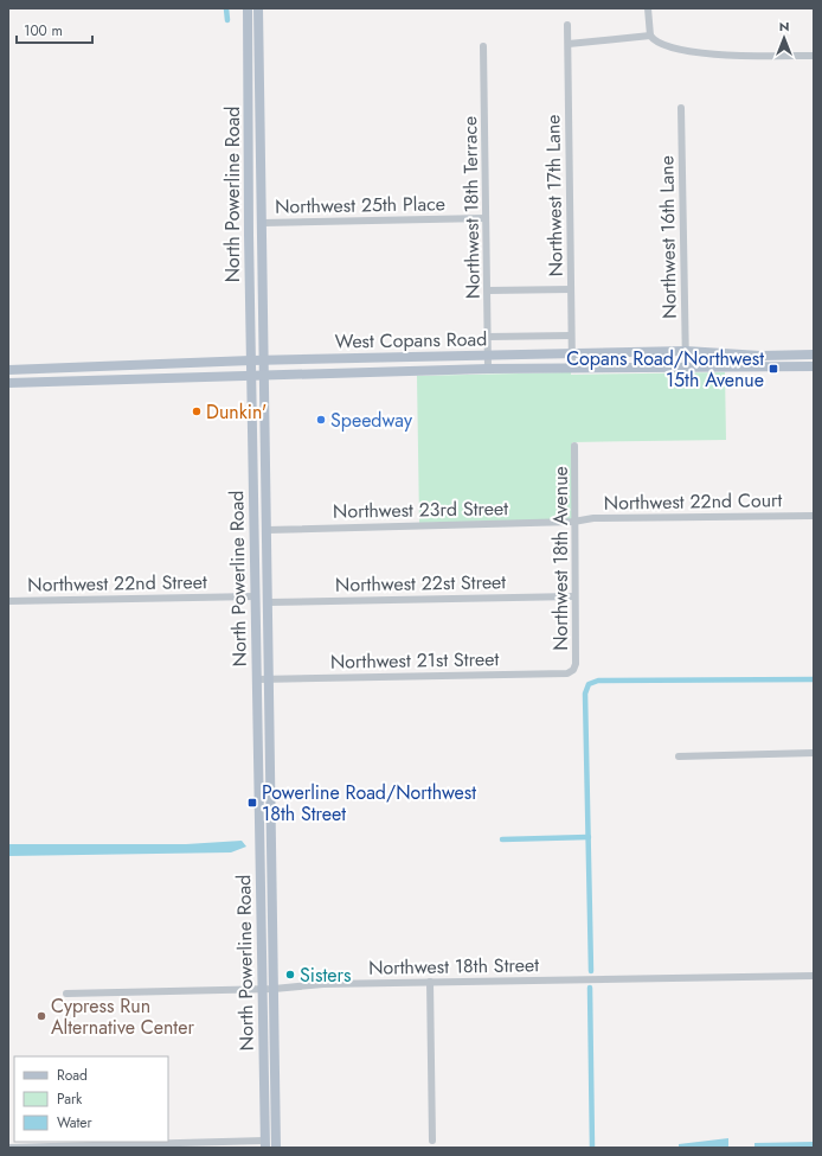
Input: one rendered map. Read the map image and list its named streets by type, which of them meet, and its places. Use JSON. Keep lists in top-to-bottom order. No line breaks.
{"streets":{"main road":["North Powerline Road","West Copans Road"],"street":["Northwest 17th Lane","Northwest 25th Place","Northwest 18th Terrace","Northwest 16th Lane","Northwest 22nd Court","Northwest 23rd Street","Northwest 18th Avenue","Northwest 22nd Street","Northwest 22st Street","Northwest 21st Street","Northwest 18th Street"]},"crossings":[["North Powerline Road","Northwest 25th Place"],["North Powerline Road","West Copans Road"],["North Powerline Road","Northwest 23rd Street"],["North Powerline Road","Northwest 22nd Street"],["North Powerline Road","Northwest 22st Street"],["North Powerline Road","Northwest 21st Street"],["North Powerline Road","Northwest 18th Street"],["Northwest 17th Lane","West Copans Road"],["Northwest 25th Place","Northwest 18th Terrace"],["Northwest 18th Terrace","West Copans Road"],["Northwest 16th Lane","West Copans Road"],["Northwest 22nd Court","Northwest 23rd Street"],["Northwest 22nd Court","Northwest 18th Avenue"],["Northwest 23rd Street","Northwest 18th Avenue"],["Northwest 18th Avenue","Northwest 22st Street"],["Northwest 18th Avenue","Northwest 21st Street"]],"places":{"transit":["Copans Road/Northwest 15th Avenue","Powerline Road/Northwest 18th Street"],"other":["Dunkin'","Speedway","Sisters","Cypress Run Alternative Center"]},"legend":["Road","Park","Water"],"scale_bar":"100 m","north":"top"}
